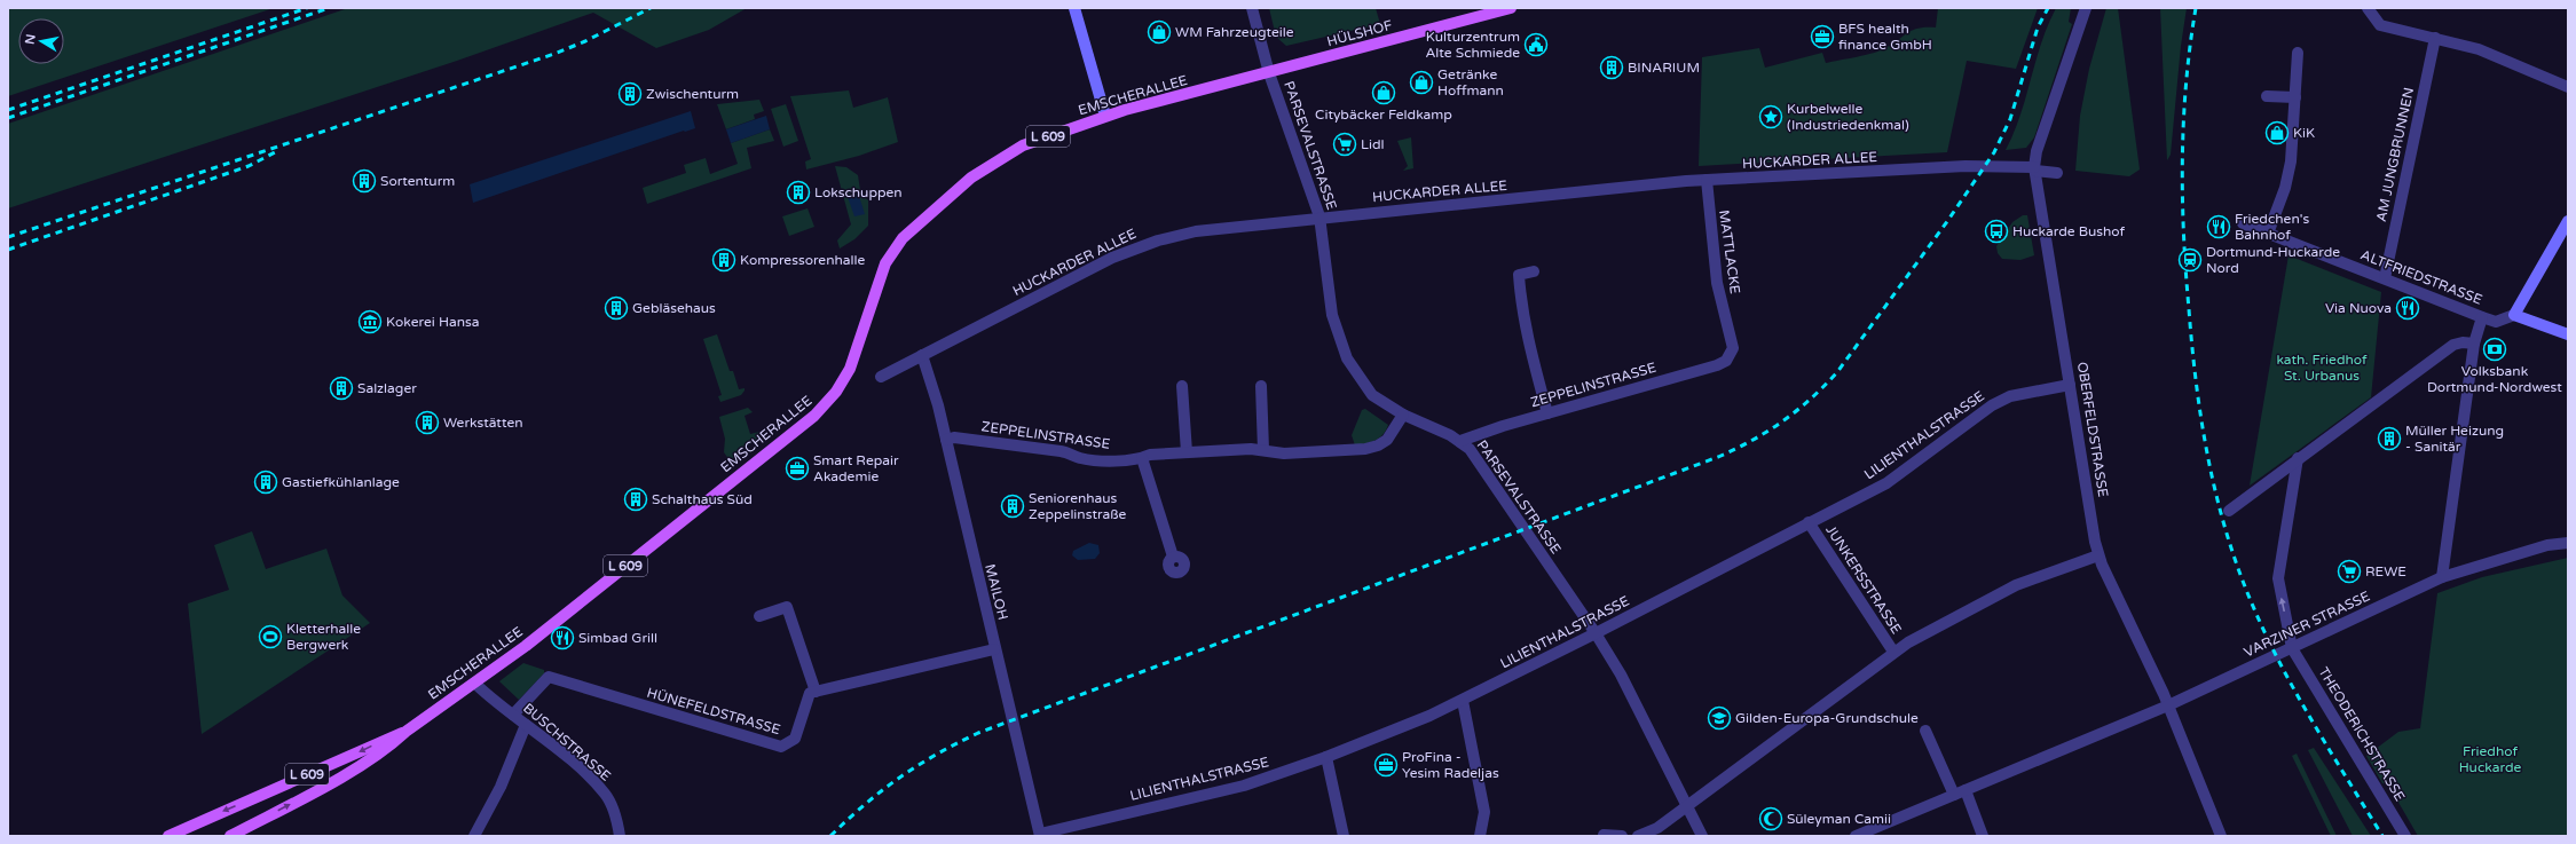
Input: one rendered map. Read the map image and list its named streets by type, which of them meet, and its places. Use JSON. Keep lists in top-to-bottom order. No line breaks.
{"streets":{"main road":["HÜLSHOF","EMSCHERALLEE","L 609"],"street":["PARSEVALSTRASSE","AM JUNGBRUNNEN","HUCKARDER ALLEE","MATTLACKE","ALTFRIEDSTRASSE","ZEPPELINSTRASSE","OBERFELDSTRASSE","LILIENTHALSTRASSE","JUNKERSSTRASSE","MAILOH","VARZINER STRASSE","HÜNEFELDSTRASSE","THEODERICHSTRASSE","BUSCHSTRASSE"]},"crossings":[["HÜLSHOF","EMSCHERALLEE"],["HÜLSHOF","PARSEVALSTRASSE"],["EMSCHERALLEE","PARSEVALSTRASSE"],["EMSCHERALLEE","BUSCHSTRASSE"],["PARSEVALSTRASSE","HUCKARDER ALLEE"],["PARSEVALSTRASSE","ZEPPELINSTRASSE"],["PARSEVALSTRASSE","LILIENTHALSTRASSE"],["AM JUNGBRUNNEN","ALTFRIEDSTRASSE"],["HUCKARDER ALLEE","MATTLACKE"],["HUCKARDER ALLEE","OBERFELDSTRASSE"],["HUCKARDER ALLEE","MAILOH"],["MATTLACKE","ZEPPELINSTRASSE"],["ZEPPELINSTRASSE","MAILOH"],["OBERFELDSTRASSE","LILIENTHALSTRASSE"],["OBERFELDSTRASSE","VARZINER STRASSE"],["LILIENTHALSTRASSE","JUNKERSSTRASSE"],["LILIENTHALSTRASSE","MAILOH"],["VARZINER STRASSE","THEODERICHSTRASSE"],["HÜNEFELDSTRASSE","BUSCHSTRASSE"]],"one_way":["THEODERICHSTRASSE"],"parks":["kath. Friedhof St. Urbanus","Friedhof Huckarde"],"places":{"shop":["WM Fahrzeugteile","Getränke Hoffmann","Citybäcker Feldkamp","KiK"],"office":["BFS health finance GmbH","Smart Repair Akademie","ProFina - Yesim Radeljas"],"public building":["Kulturzentrum Alte Schmiede"],"building":["BINARIUM","Zwischenturm","Sortenturm","Lokschuppen","Kompressorenhalle","Gebläsehaus","Salzlager","Werkstätten","Müller Heizung - Sanitär","Gastiefkühlanlage","Schalthaus Süd","Seniorenhaus Zeppelinstraße"],"place":["Kurbelwelle (Industriedenkmal)"],"supermarket":["Lidl","REWE"],"restaurant":["Friedchen's Bahnhof","Via Nuova","Simbad Grill"],"bus stop":["Huckarde Bushof"],"station":["Dortmund-Huckarde Nord"],"museum":["Kokerei Hansa"],"bank":["Volksbank Dortmund-Nordwest"],"sports":["Kletterhalle Bergwerk"],"school or university":["Gilden-Europa-Grundschule"],"mosque":["Süleyman Camii"]},"north":"left"}
